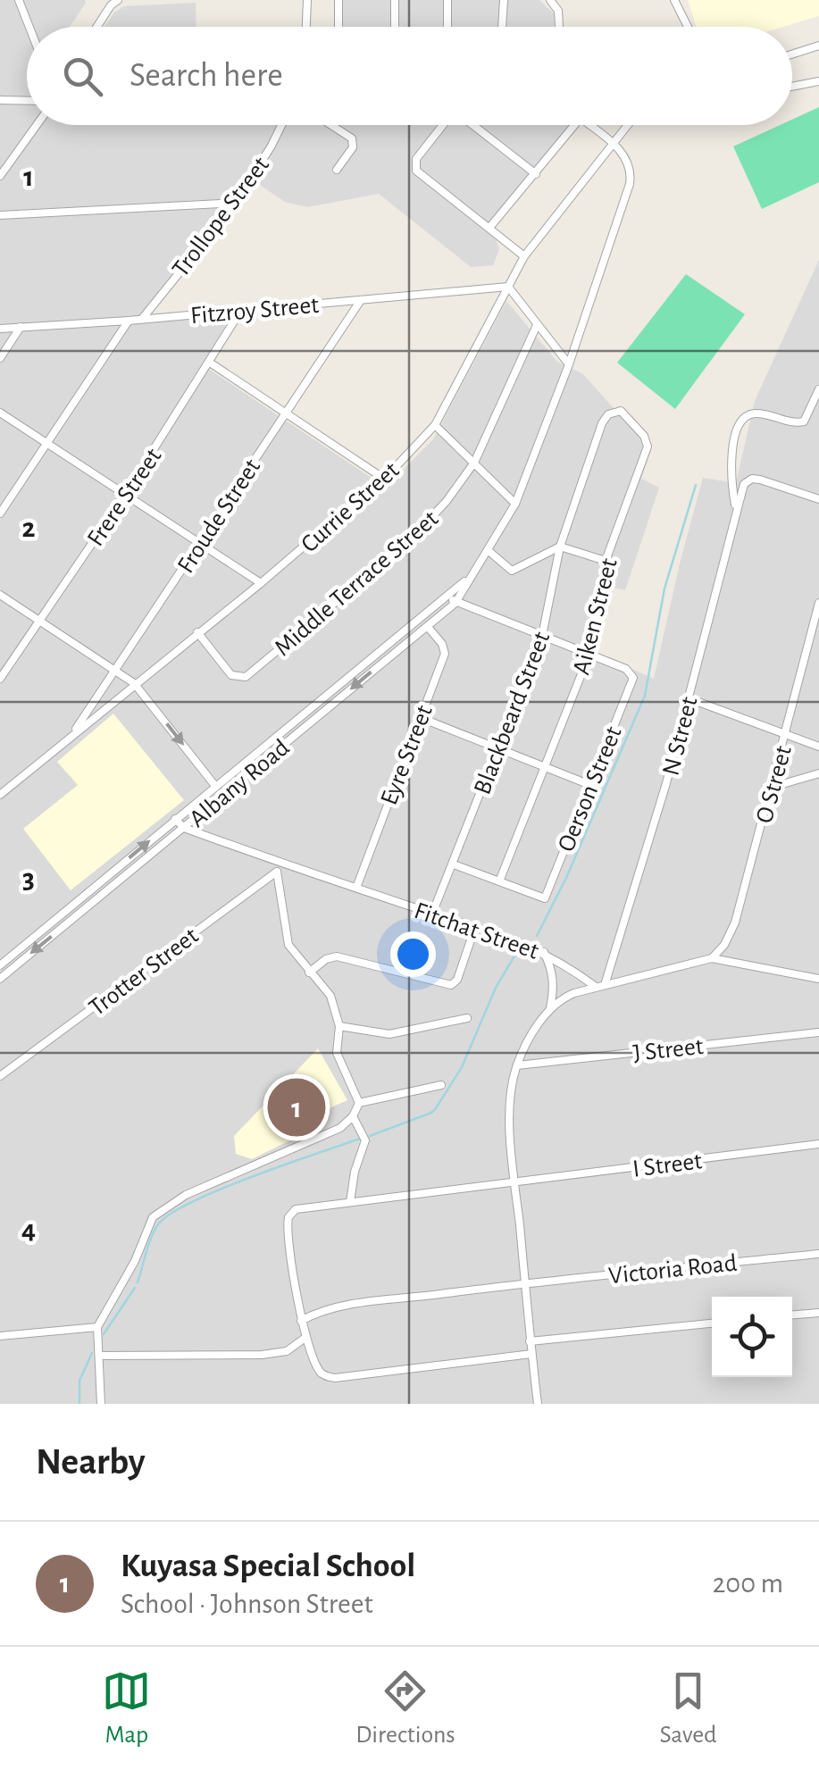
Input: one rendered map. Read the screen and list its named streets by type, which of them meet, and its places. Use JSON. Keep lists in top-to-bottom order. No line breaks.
{"streets":{"street":["Trollope Street","Fitzroy Street","Frere Street","Currie Street","Froude Street","Middle Terrace Street","Aiken Street","Blackbeard Street","N Street","Eyre Street","Albany Road","O Street","Oerson Street","Fitchat Street","Trotter Street","J Street","I Street","Victoria Road"]},"crossings":[["Trollope Street","Fitzroy Street"],["Fitzroy Street","Frere Street"],["Fitzroy Street","Currie Street"],["Fitzroy Street","Froude Street"],["Currie Street","Froude Street"],["Currie Street","Middle Terrace Street"],["Currie Street","Albany Road"],["Aiken Street","Blackbeard Street"],["Aiken Street","Oerson Street"],["Blackbeard Street","Fitchat Street"],["N Street","Fitchat Street"],["Eyre Street","Albany Road"],["Eyre Street","Fitchat Street"],["Albany Road","Fitchat Street"],["Fitchat Street","Trotter Street"],["I Street","Victoria Road"]],"page":{"search":"Search here","pins":"1","heading":"Nearby","list":[{"mark":"1","name":"Kuyasa Special School","note":"School · Johnson Street","value":"200 m"}],"nav":["Map","Directions","Saved"]},"grid":{"rows":["1","2","3","4"]}}
